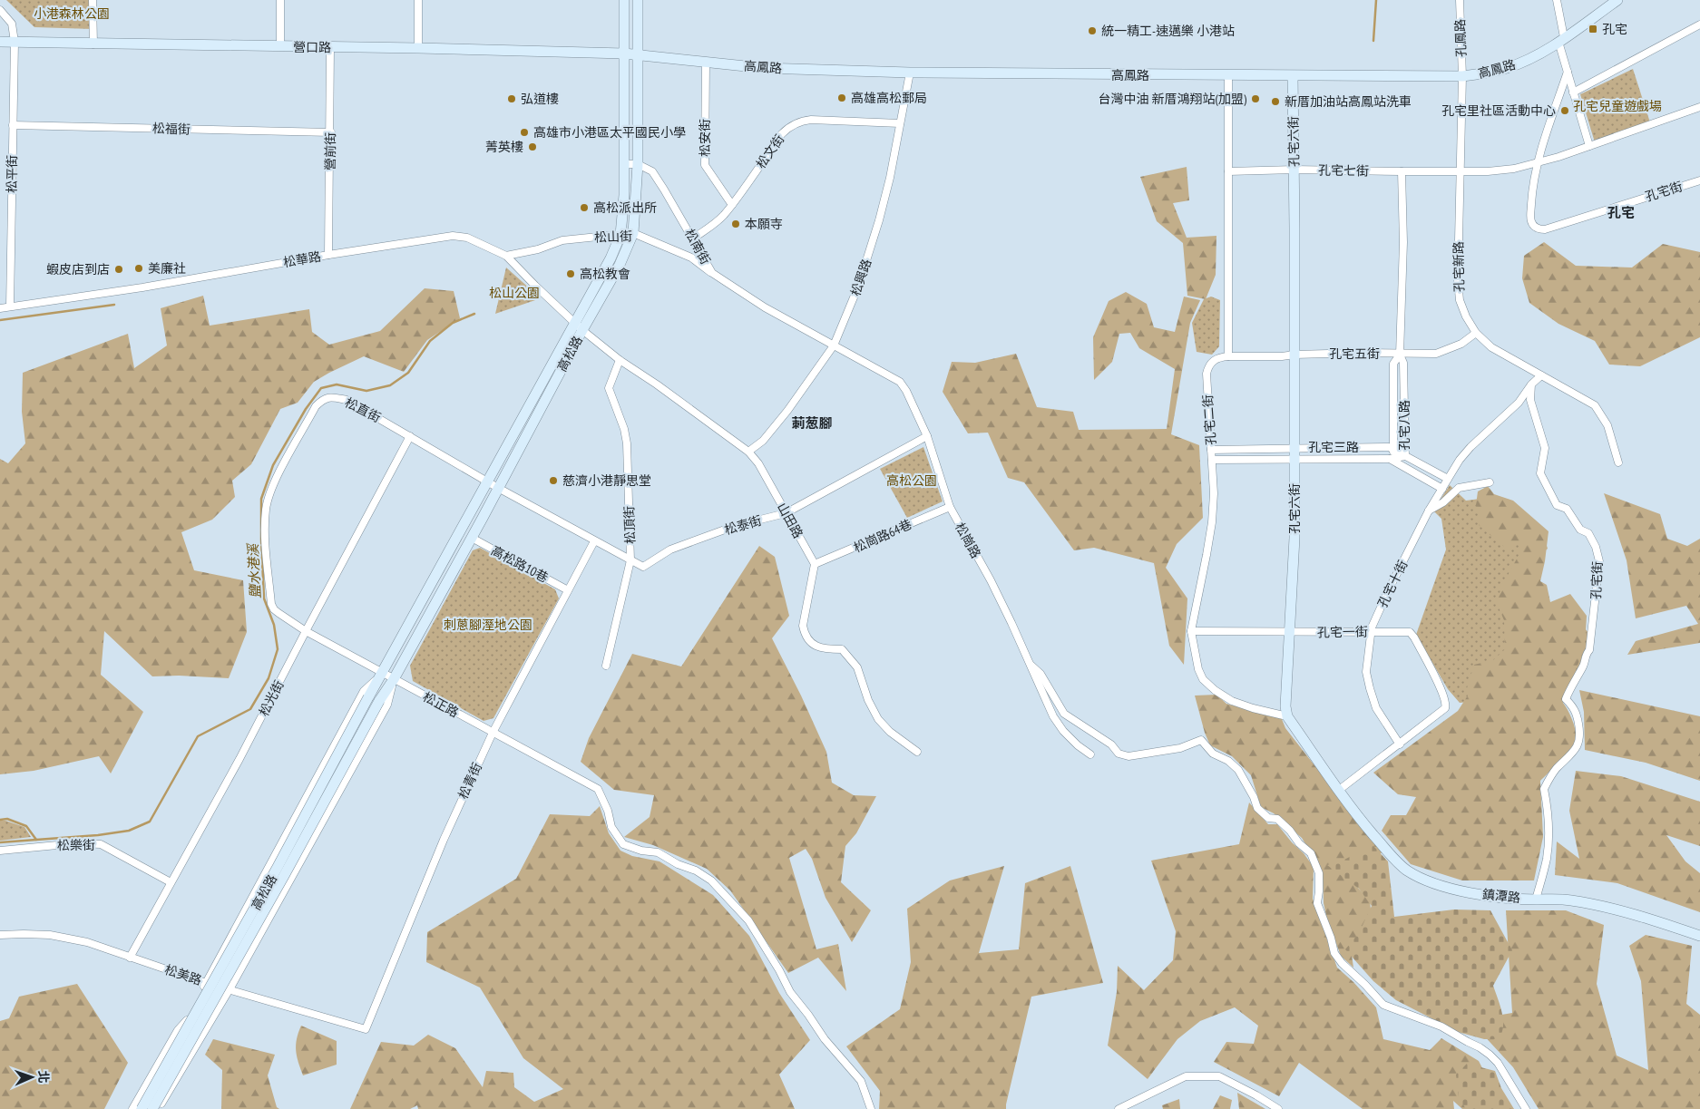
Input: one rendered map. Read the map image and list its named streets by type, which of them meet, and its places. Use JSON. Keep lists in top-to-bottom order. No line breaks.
{"streets":{"street":["孔鳳路","營口路","高鳳路","松福街","松安街","孔宅六街","營前街","松文街","孔宅七街","松平街","孔宅街","松山街","松南街","松華路","孔宅新路","松興路","高松路","孔宅五街","松直街","孔宅二街","孔宅八路","孔宅三路","山田路","松頂街","松泰街","松崗路64巷","松崗路","高松路10巷","孔宅十街","孔宅一街","松光街","松正路","松青街","松樂街","鎮潭路","松美路"]},"crossings":[["孔鳳路","高鳳路"],["孔鳳路","孔宅新路"],["營口路","高鳳路"],["營口路","營前街"],["營口路","松平街"],["營口路","高松路"],["高鳳路","松安街"],["高鳳路","孔宅六街"],["高鳳路","孔宅新路"],["高鳳路","松興路"],["高鳳路","高松路"],["松福街","營前街"],["松福街","松平街"],["松安街","松文街"],["孔宅六街","孔宅七街"],["孔宅六街","孔宅五街"],["孔宅六街","孔宅二街"],["孔宅六街","孔宅三路"],["孔宅六街","孔宅一街"],["營前街","松華路"],["松文街","松南街"],["松文街","松興路"],["孔宅七街","孔宅新路"],["孔宅七街","孔宅八路"],["松平街","松華路"],["孔宅街","孔宅十街"],["孔宅街","鎮潭路"],["松山街","松南街"],["松山街","松華路"],["松山街","高松路"],["松南街","松興路"],["松南街","高松路"],["松南街","松崗路"],["松華路","高松路"],["松華路","山田路"],["孔宅新路","孔宅五街"],["松興路","山田路"],["松興路","松崗路"],["高松路","松直街"],["高松路","山田路"],["高松路","高松路10巷"],["高松路","松正路"],["高松路","松美路"],["孔宅五街","孔宅二街"],["孔宅五街","孔宅八路"],["松直街","松頂街"],["松直街","松泰街"],["松直街","松光街"],["松直街","松正路"],["松直街","松青街"],["孔宅二街","孔宅三路"],["孔宅二街","孔宅一街"],["孔宅八路","孔宅三路"],["孔宅三路","孔宅十街"],["山田路","松頂街"],["山田路","松泰街"],["山田路","松崗路64巷"],["松頂街","松泰街"],["松泰街","松崗路"],["松崗路64巷","松崗路"],["高松路10巷","松青街"],["孔宅十街","孔宅一街"],["松光街","松正路"],["松光街","松樂街"],["松光街","松美路"],["松正路","松青街"],["松青街","松美路"]],"districts":["孔宅","莿葱腳"],"water":["鹽水港溪"],"parks":["小港森林公園","孔宅兒童遊戲場","松山公園","高松公園","刺蔥腳溼地公園"],"places":{"transit":["孔宅"],"other":["統一精工-速邁樂 小港站","高雄高松郵局","弘道樓","台灣中油 新厝鴻翔站(加盟)","新厝加油站高鳳站洗車","孔宅里社區活動中心","高雄市小港區太平國民小學","菁英樓","高松派出所","本願寺","美廉社","蝦皮店到店","高松教會","慈濟小港靜思堂"]},"north":"right"}
